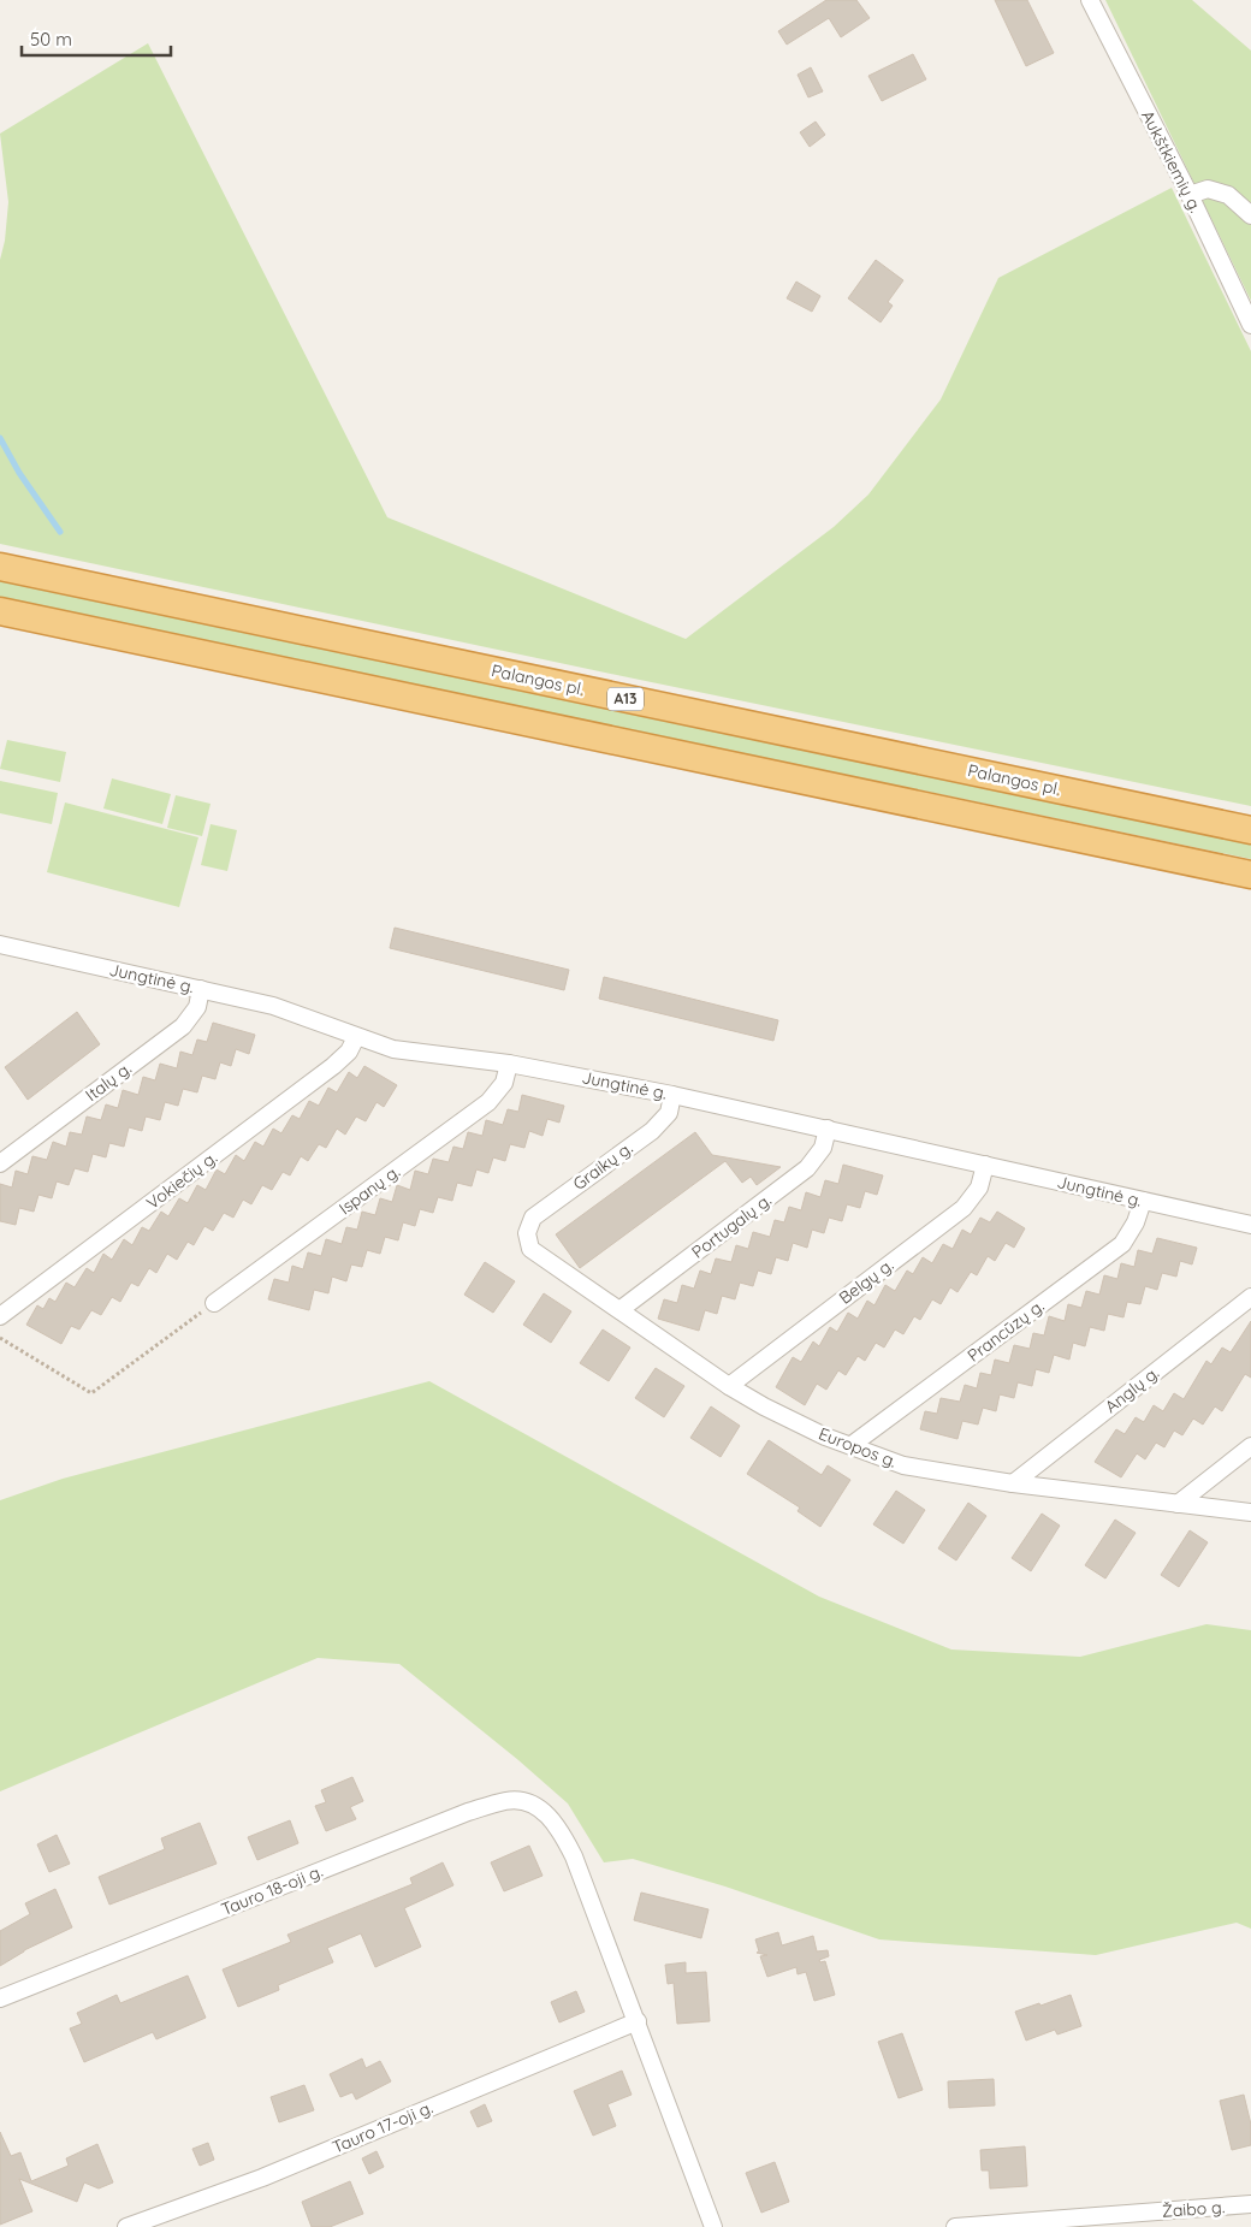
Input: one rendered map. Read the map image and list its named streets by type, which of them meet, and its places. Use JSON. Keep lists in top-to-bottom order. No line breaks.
{"streets":{"highway":["Palangos pl.","A13"],"street":["Aukštkiemių g.","Jungtinė g.","Italų g.","Graikų g.","Vokiečių g.","Ispanų g.","Portugalų g.","Belgų g.","Prancūzų g.","Anglų g.","Europos g.","Tauro 18-oji g.","Tauro 17-oji g.","Žaibo g."]},"crossings":[["Jungtinė g.","Italų g."],["Jungtinė g.","Graikų g."],["Jungtinė g.","Vokiečių g."],["Jungtinė g.","Ispanų g."],["Jungtinė g.","Portugalų g."],["Jungtinė g.","Belgų g."],["Jungtinė g.","Prancūzų g."],["Graikų g.","Europos g."],["Portugalų g.","Europos g."],["Belgų g.","Europos g."],["Prancūzų g.","Europos g."],["Anglų g.","Europos g."],["Tauro 18-oji g.","Tauro 17-oji g."]],"scale_bar":"50 m"}
